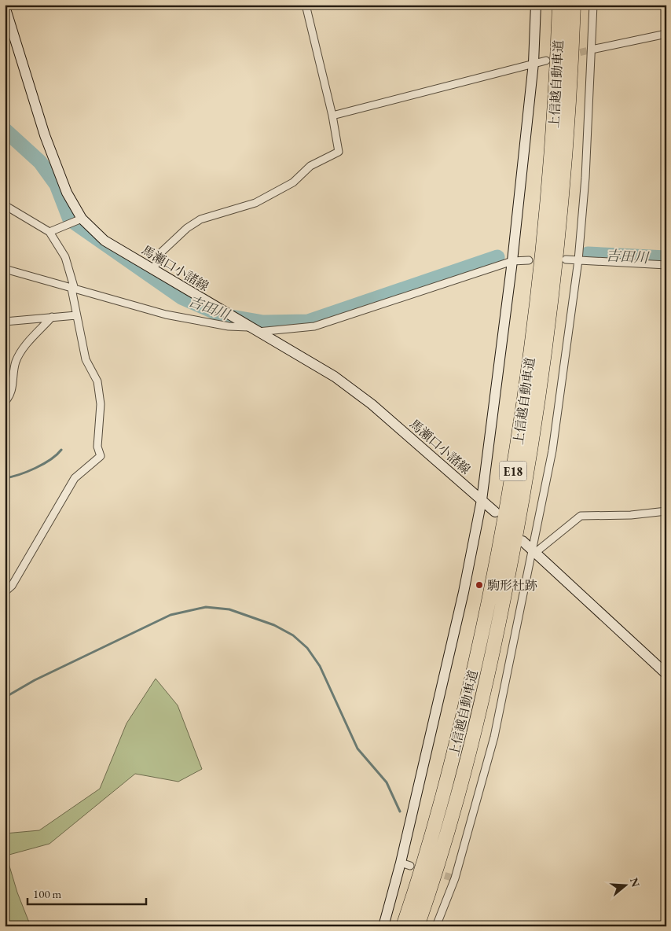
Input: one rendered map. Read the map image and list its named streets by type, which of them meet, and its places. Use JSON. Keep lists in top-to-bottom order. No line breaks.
{"streets":{"highway":["上信越自動車道","E18"],"street":["馬瀬口小諸線"]},"water":["吉田川"],"places":["駒形社跡"],"scale_bar":"100 m","north":"right"}
